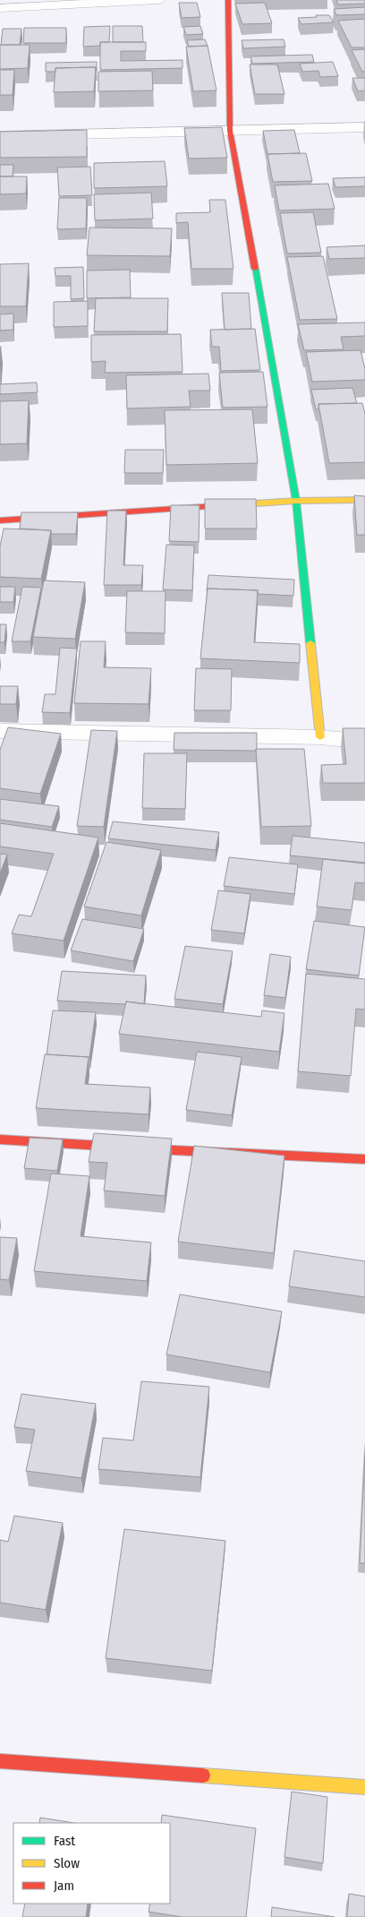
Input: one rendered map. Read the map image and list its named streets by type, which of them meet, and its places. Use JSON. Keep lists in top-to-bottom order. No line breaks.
{"legend":["Fast","Slow","Jam"]}
